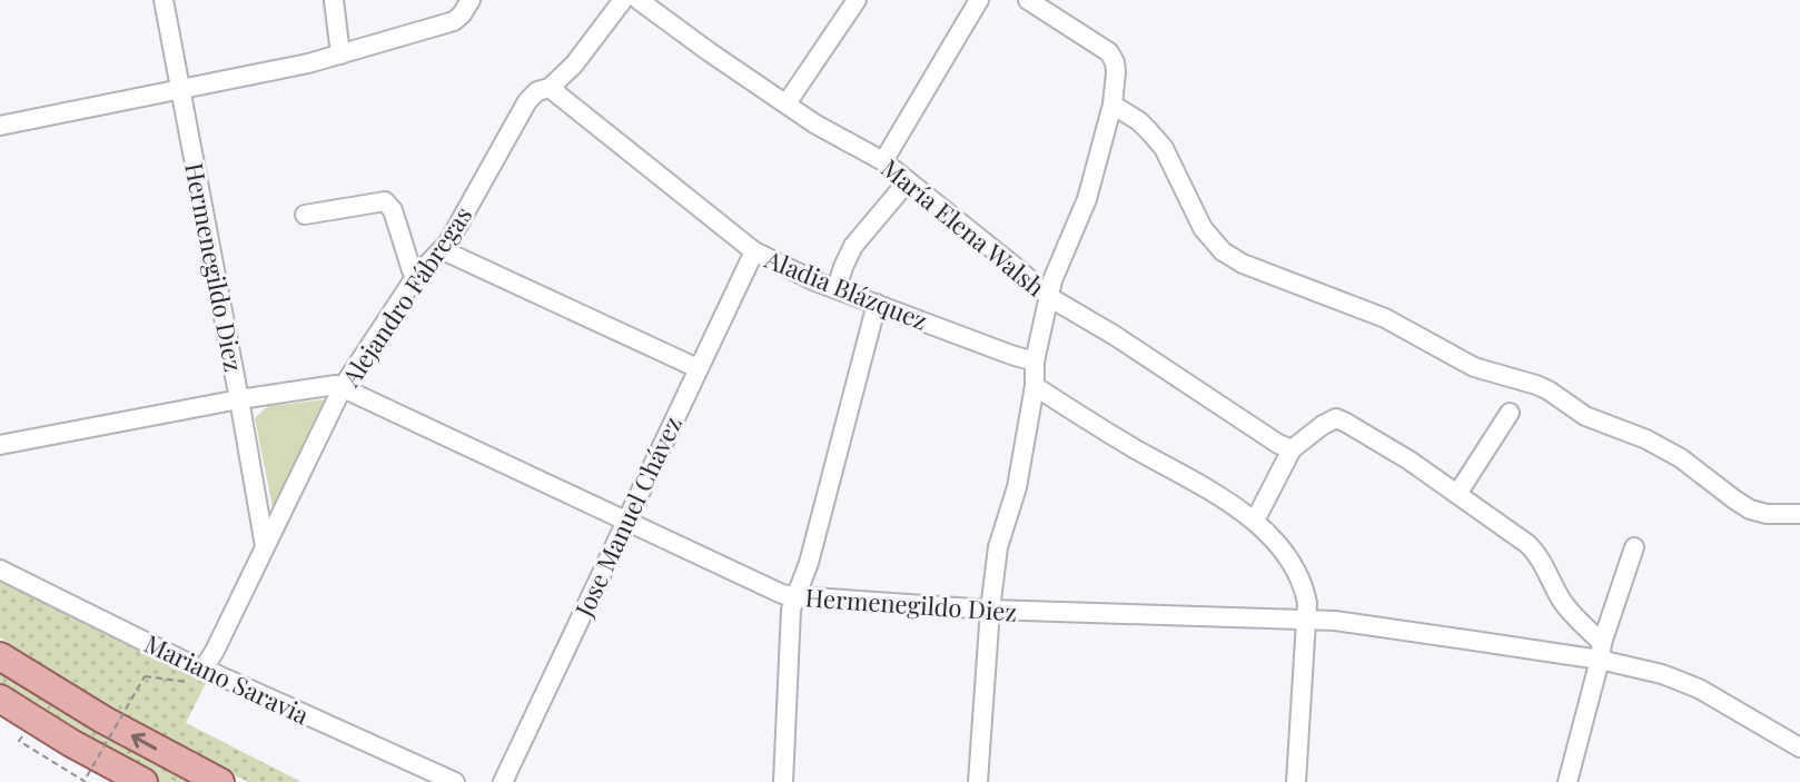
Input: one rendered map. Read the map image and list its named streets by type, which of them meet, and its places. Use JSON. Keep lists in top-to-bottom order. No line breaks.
{"streets":{"street":["María Elena Walsh","Hermenegildo Diez","Aladia Blázquez","Alejandro Fábregas","Jose Manuel Chávez","Mariano Saravia"]},"crossings":[["Hermenegildo Diez","Alejandro Fábregas"],["Hermenegildo Diez","Jose Manuel Chávez"],["Aladia Blázquez","Alejandro Fábregas"],["Aladia Blázquez","Jose Manuel Chávez"],["Alejandro Fábregas","Mariano Saravia"]]}
